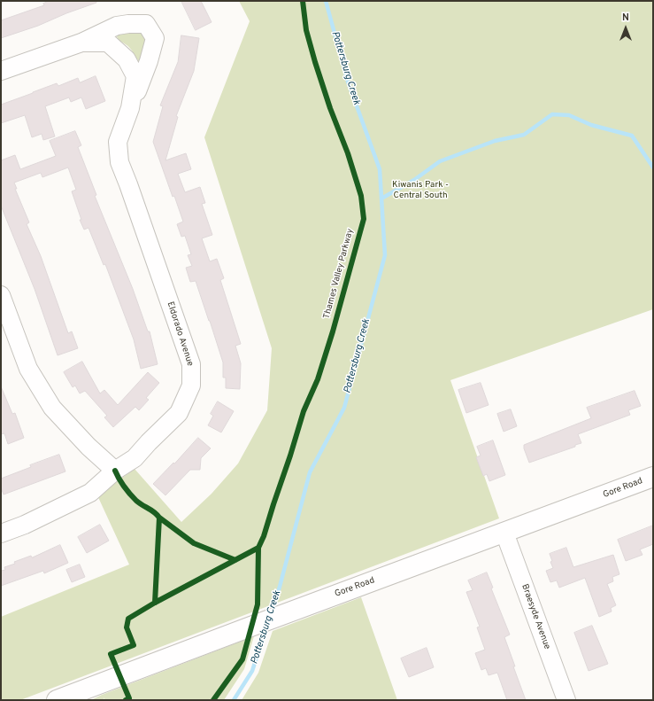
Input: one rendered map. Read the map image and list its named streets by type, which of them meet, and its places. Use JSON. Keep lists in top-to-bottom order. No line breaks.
{"streets":{"main road":["Gore Road"],"street":["Eldorado Avenue","Braesyde Avenue"],"cycle path":["Thames Valley Parkway"]},"crossings":[["Gore Road","Braesyde Avenue"]],"water":["Pottersburg Creek"],"parks":["Kiwanis Park - Central South"],"north":"top"}
